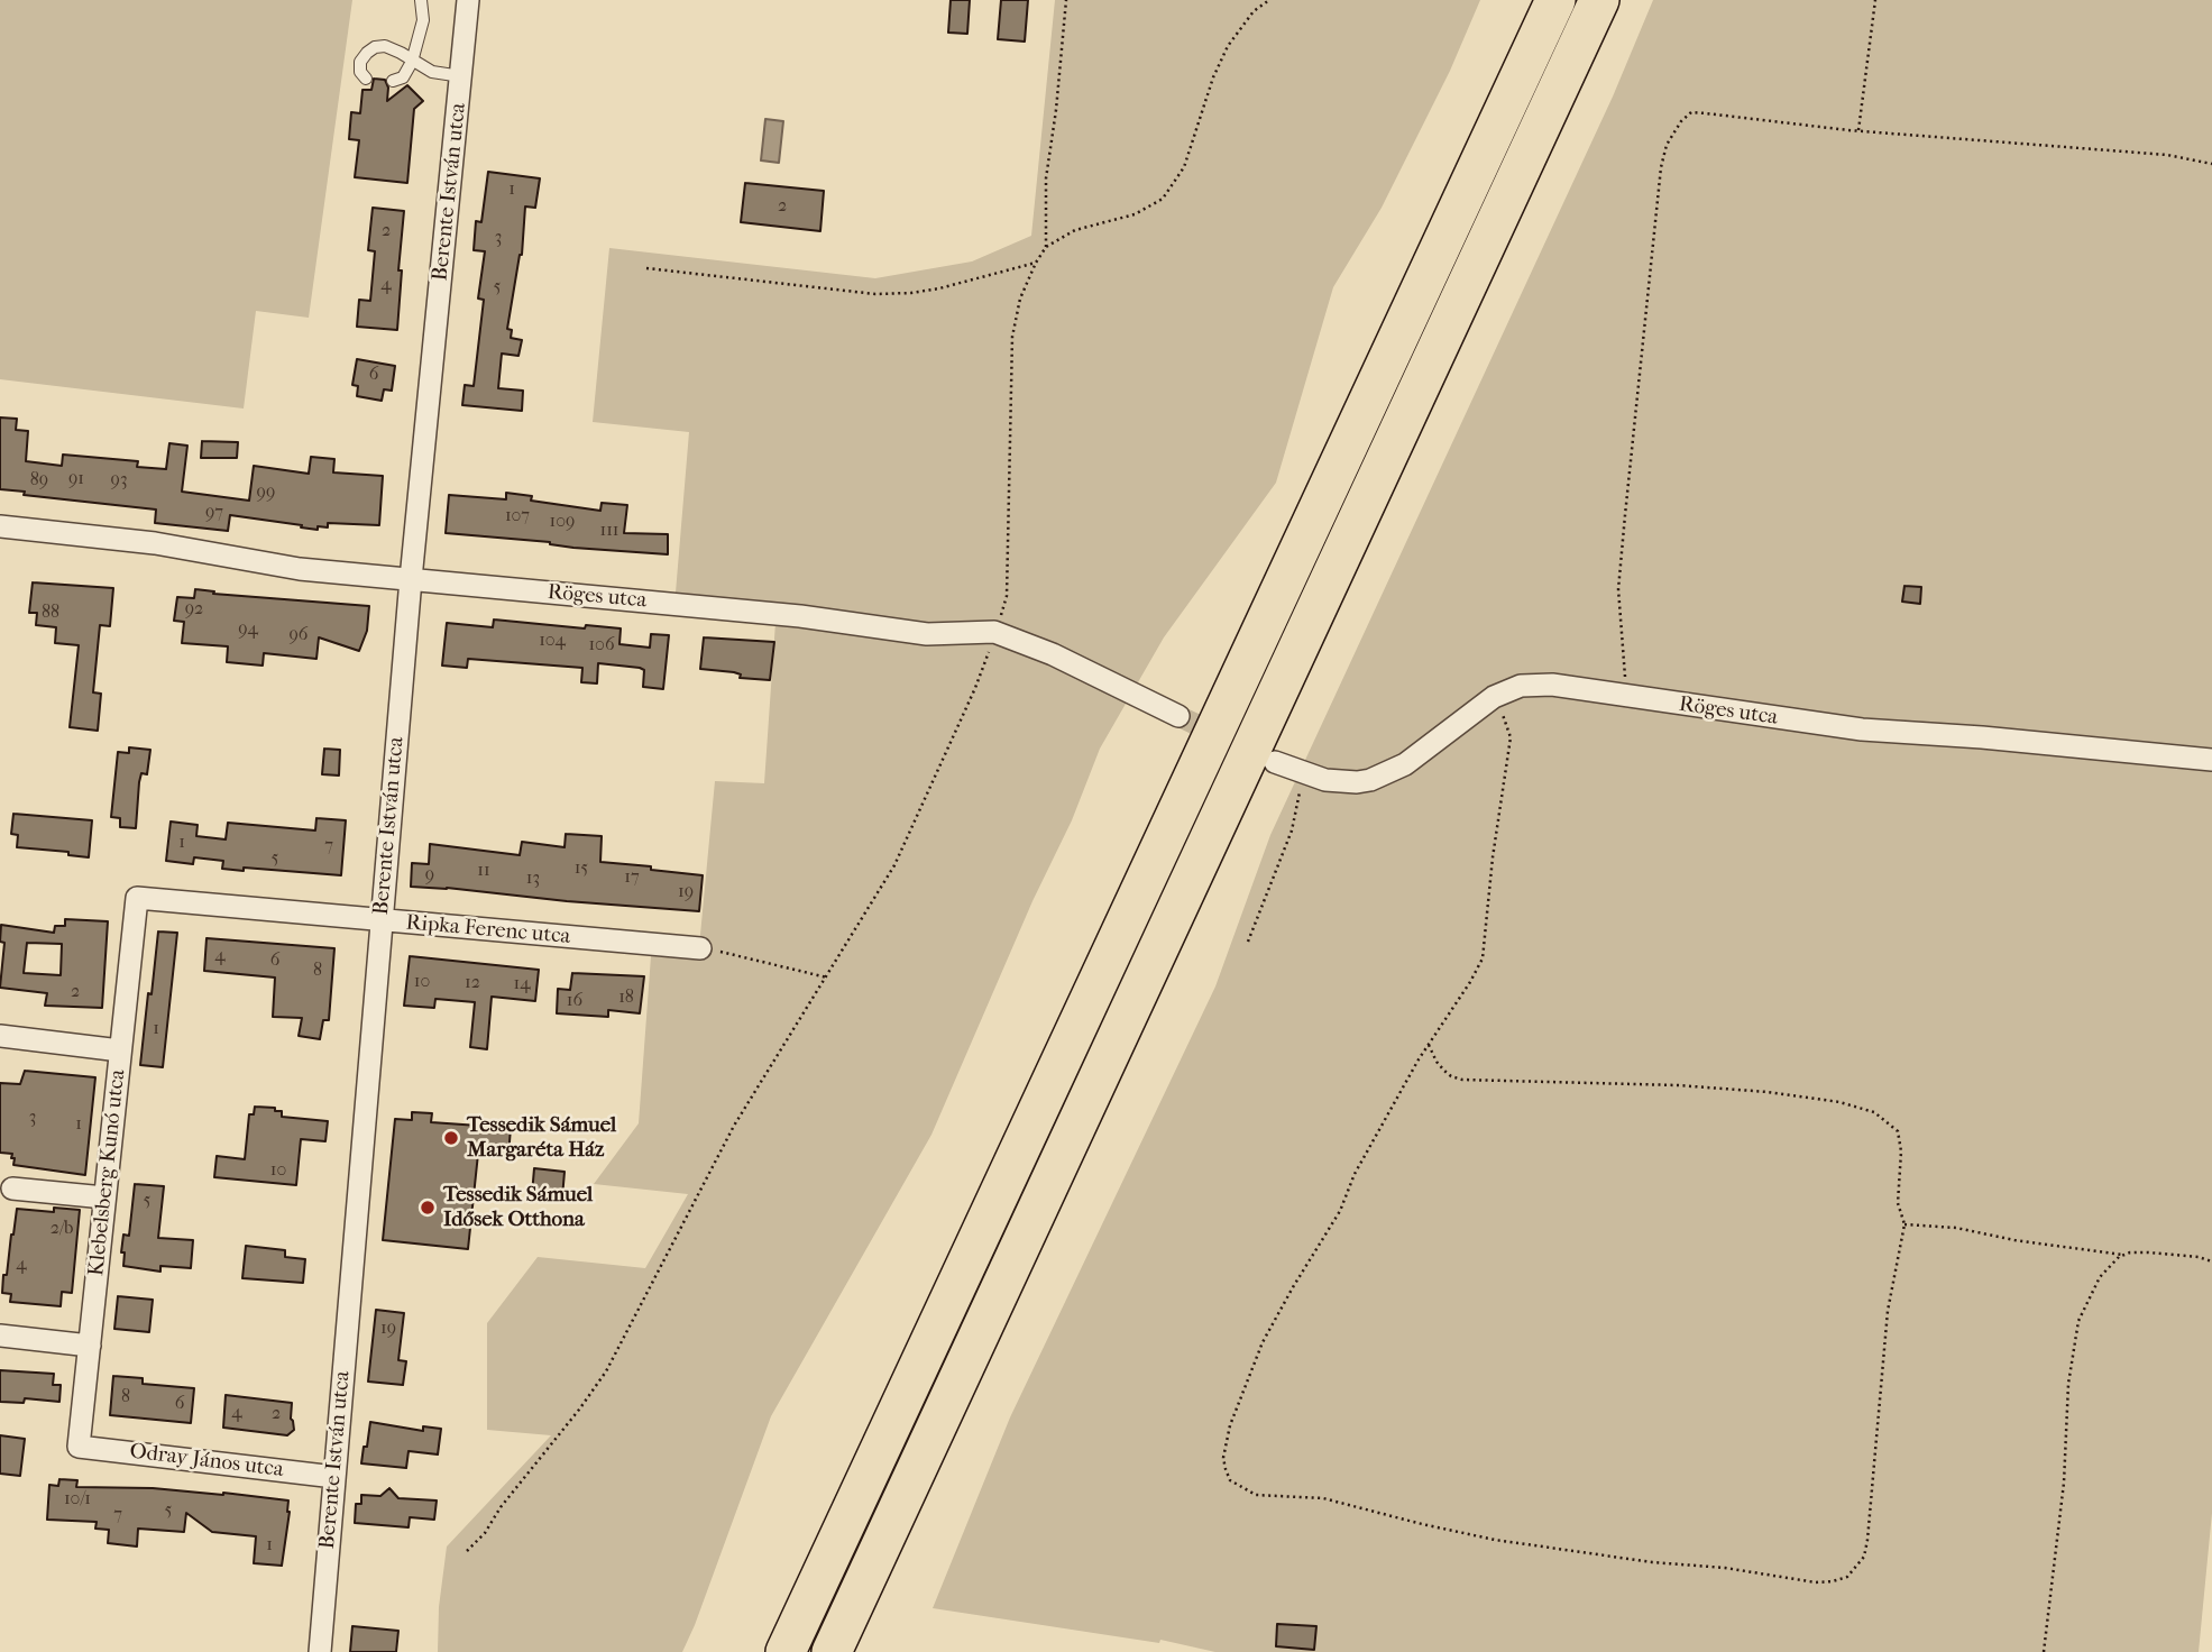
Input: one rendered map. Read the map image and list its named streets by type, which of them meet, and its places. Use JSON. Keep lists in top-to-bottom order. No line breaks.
{"streets":{"street":["Berente István utca","Röges utca","Ripka Ferenc utca","Klebelsberg Kunó utca","Odray János utca"]},"crossings":[["Berente István utca","Röges utca"],["Berente István utca","Ripka Ferenc utca"],["Berente István utca","Odray János utca"],["Ripka Ferenc utca","Klebelsberg Kunó utca"],["Klebelsberg Kunó utca","Odray János utca"]],"places":["Tessedik Sámuel Margaréta Ház","Tessedik Sámuel Idősek Otthona"],"house_numbers":["1","2","2","3","4","5","6","91","89","93","99","97","107","109","111","92","88","94","96","104","106","1","7","5","15","11","9","17","13","19","4","6","8","10","12","14","2","18","16","1","3","1","10","5","2/b","4","19","8","6","4","2","10/1","5","7","1"]}
